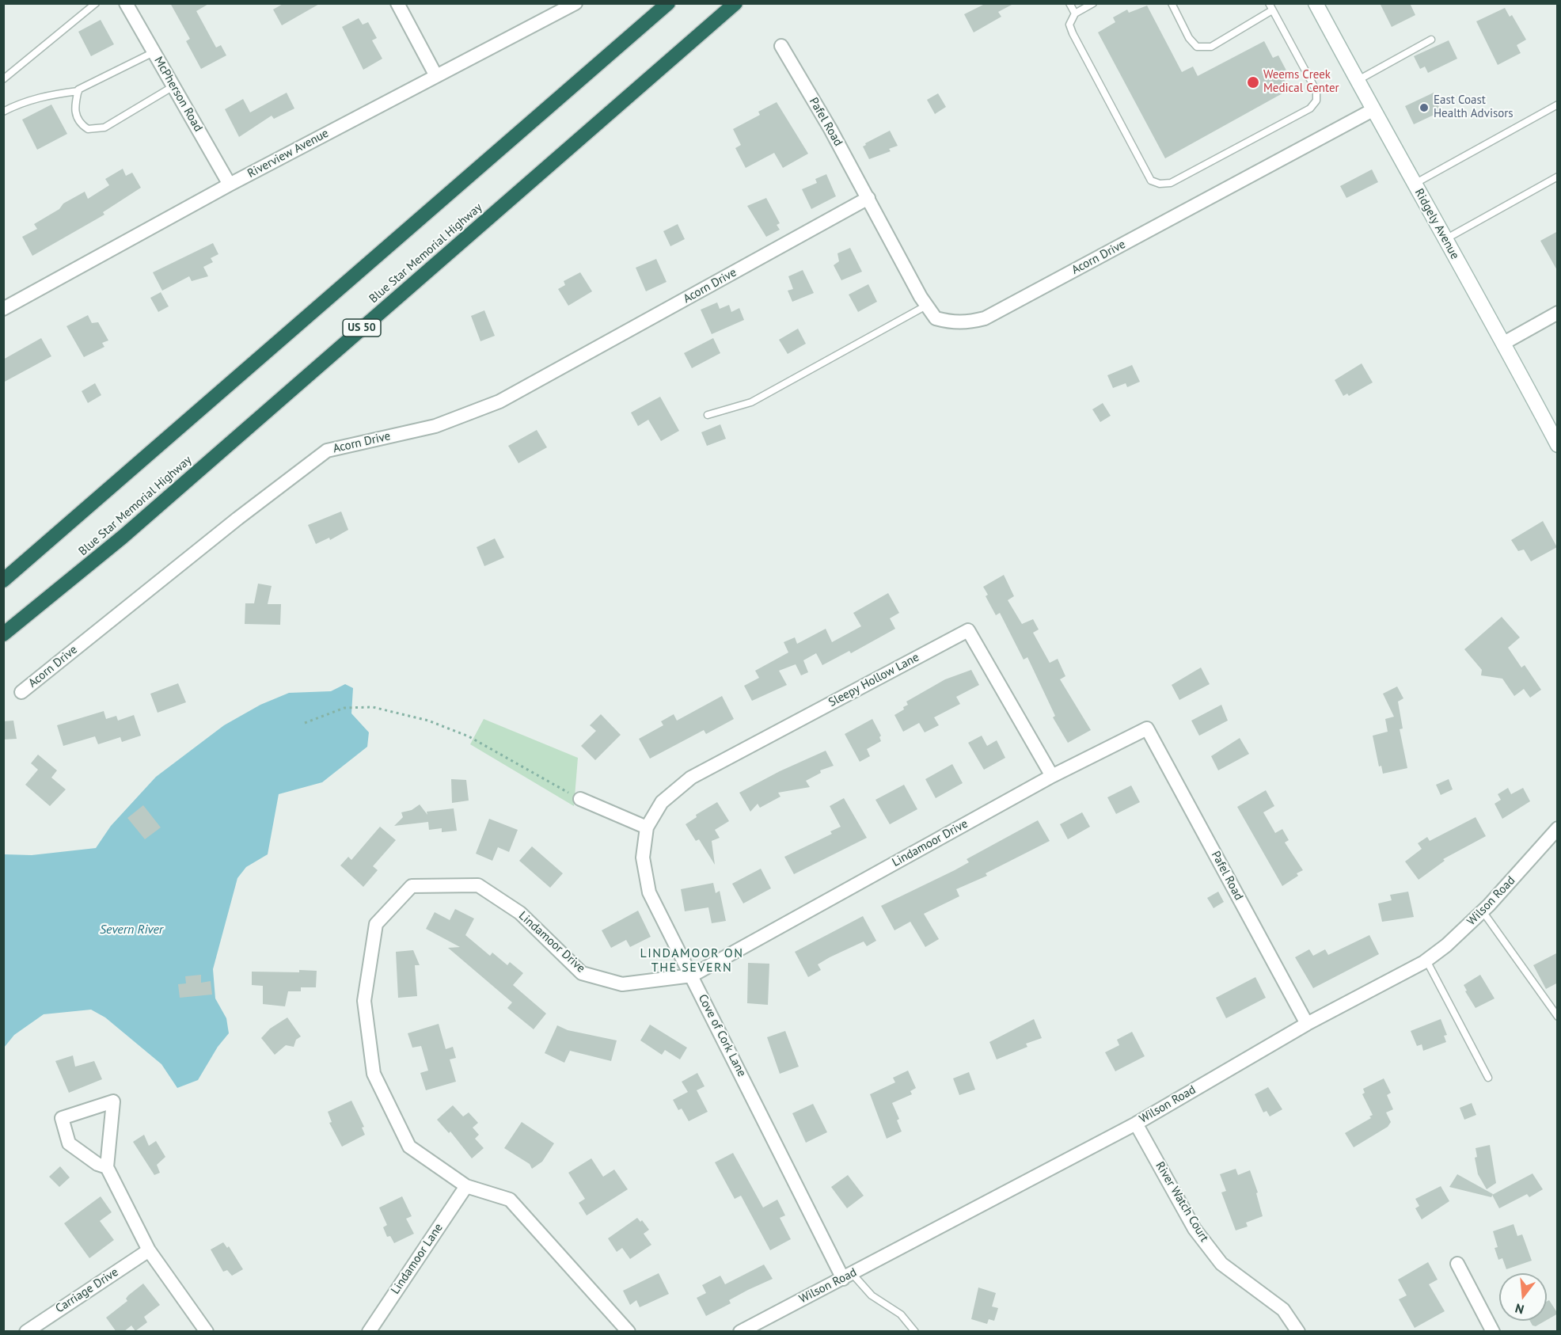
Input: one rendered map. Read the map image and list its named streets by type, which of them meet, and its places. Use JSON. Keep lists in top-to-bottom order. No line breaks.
{"streets":{"highway":["Blue Star Memorial Highway","US 50"],"main road":["Ridgely Avenue"],"street":["McPherson Road","Pafel Road","Riverview Avenue","Acorn Drive","Sleepy Hollow Lane","Lindamoor Drive","Wilson Road","Cove of Cork Lane","River Watch Court","Lindamoor Lane","Carriage Drive"]},"crossings":[["McPherson Road","Riverview Avenue"],["Pafel Road","Acorn Drive"],["Pafel Road","Lindamoor Drive"],["Pafel Road","Wilson Road"],["Ridgely Avenue","Acorn Drive"],["Sleepy Hollow Lane","Lindamoor Drive"],["Sleepy Hollow Lane","Cove of Cork Lane"],["Lindamoor Drive","Cove of Cork Lane"],["Lindamoor Drive","Lindamoor Lane"],["Wilson Road","Cove of Cork Lane"],["Wilson Road","River Watch Court"]],"districts":["LINDAMOOR ON THE SEVERN"],"water":["Severn River"],"places":["Weems Creek Medical Center","East Coast Health Advisors"],"north":"bottom"}
